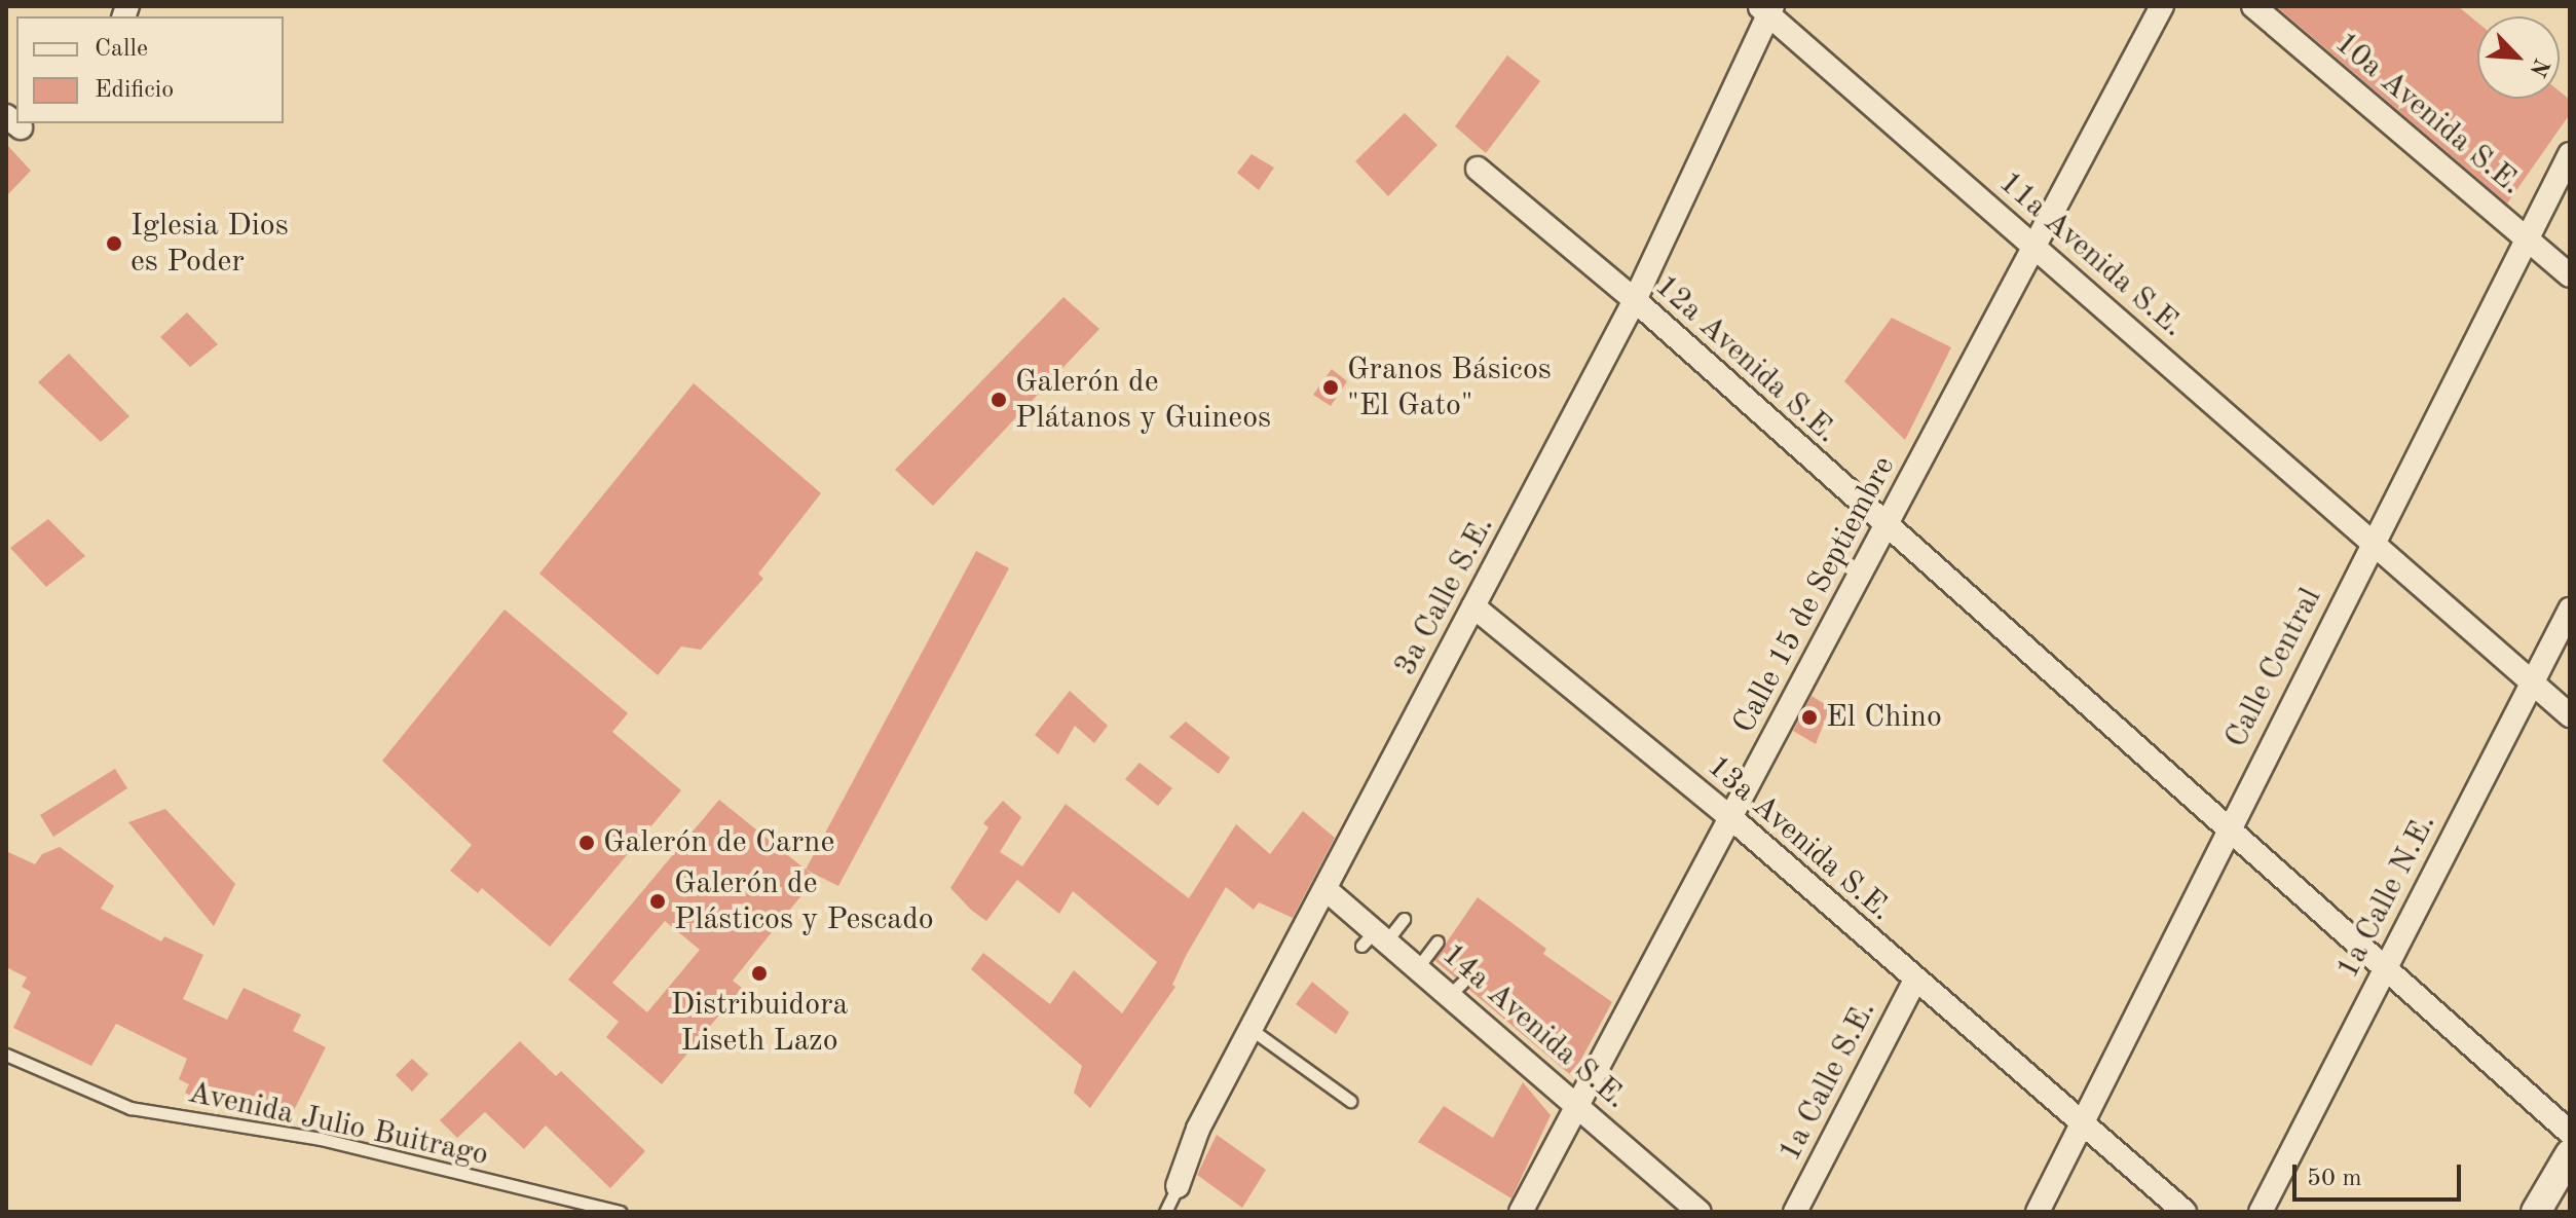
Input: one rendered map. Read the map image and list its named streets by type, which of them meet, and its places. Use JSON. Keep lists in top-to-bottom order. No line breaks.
{"streets":{"street":["10a Avenida S.E.","11a Avenida S.E.","12a Avenida S.E.","Calle 15 de Septiembre","3a Calle S.E.","Calle Central","13a Avenida S.E.","1a Calle N.E.","14a Avenida S.E.","1a Calle S.E."],"lane":["Avenida Julio Buitrago"]},"crossings":[["10a Avenida S.E.","Calle Central"],["11a Avenida S.E.","Calle 15 de Septiembre"],["11a Avenida S.E.","3a Calle S.E."],["11a Avenida S.E.","Calle Central"],["11a Avenida S.E.","1a Calle N.E."],["12a Avenida S.E.","Calle 15 de Septiembre"],["12a Avenida S.E.","3a Calle S.E."],["12a Avenida S.E.","Calle Central"],["12a Avenida S.E.","1a Calle N.E."],["Calle 15 de Septiembre","13a Avenida S.E."],["Calle 15 de Septiembre","14a Avenida S.E."],["3a Calle S.E.","13a Avenida S.E."],["3a Calle S.E.","14a Avenida S.E."],["Calle Central","13a Avenida S.E."],["13a Avenida S.E.","1a Calle S.E."]],"places":["Iglesia Dios es Poder","Granos Básicos \"El Gato\"","Galerón de Plátanos y Guineos","El Chino","Galerón de Carne","Galerón de Plásticos y Pescado","Distribuidora Liseth Lazo"],"legend":["Calle","Edificio"],"scale_bar":"50 m","north":"bottom right"}
